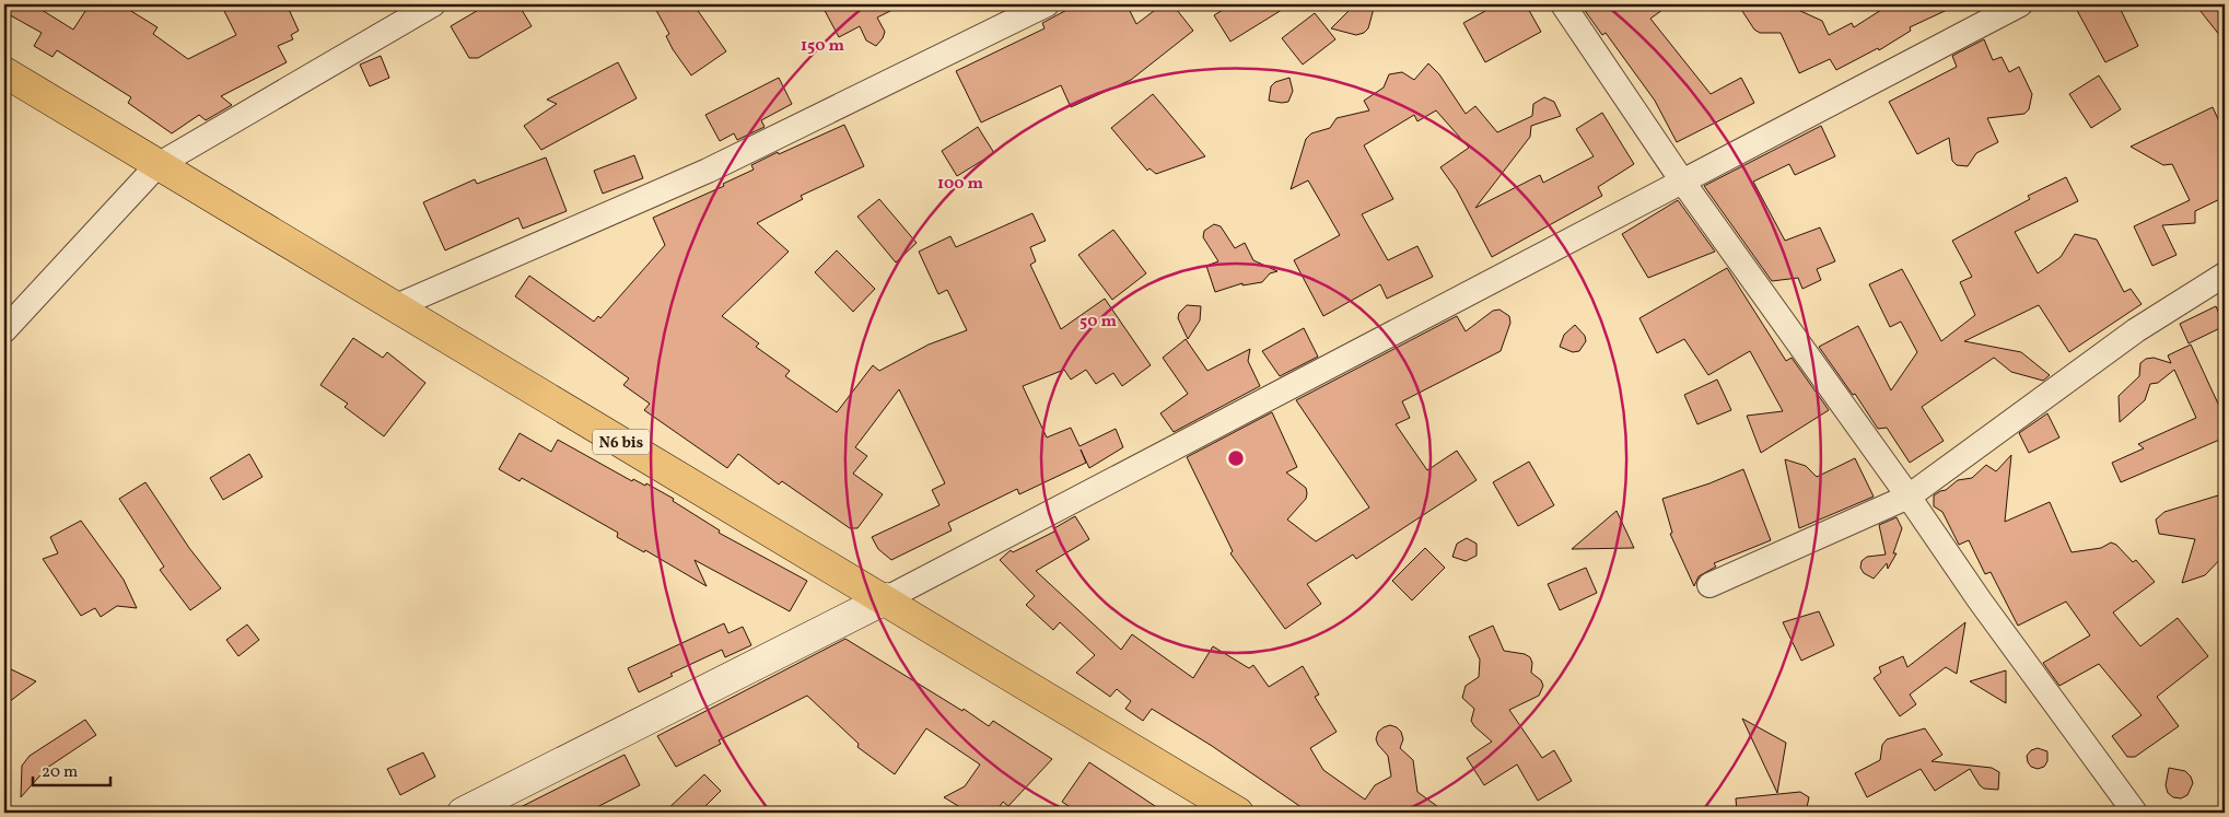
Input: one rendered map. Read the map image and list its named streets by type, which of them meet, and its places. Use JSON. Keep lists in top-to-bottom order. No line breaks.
{"streets":{"highway":["N6 bis"]},"scale_bar":"20 m","rings":["150 m","100 m","50 m"]}
